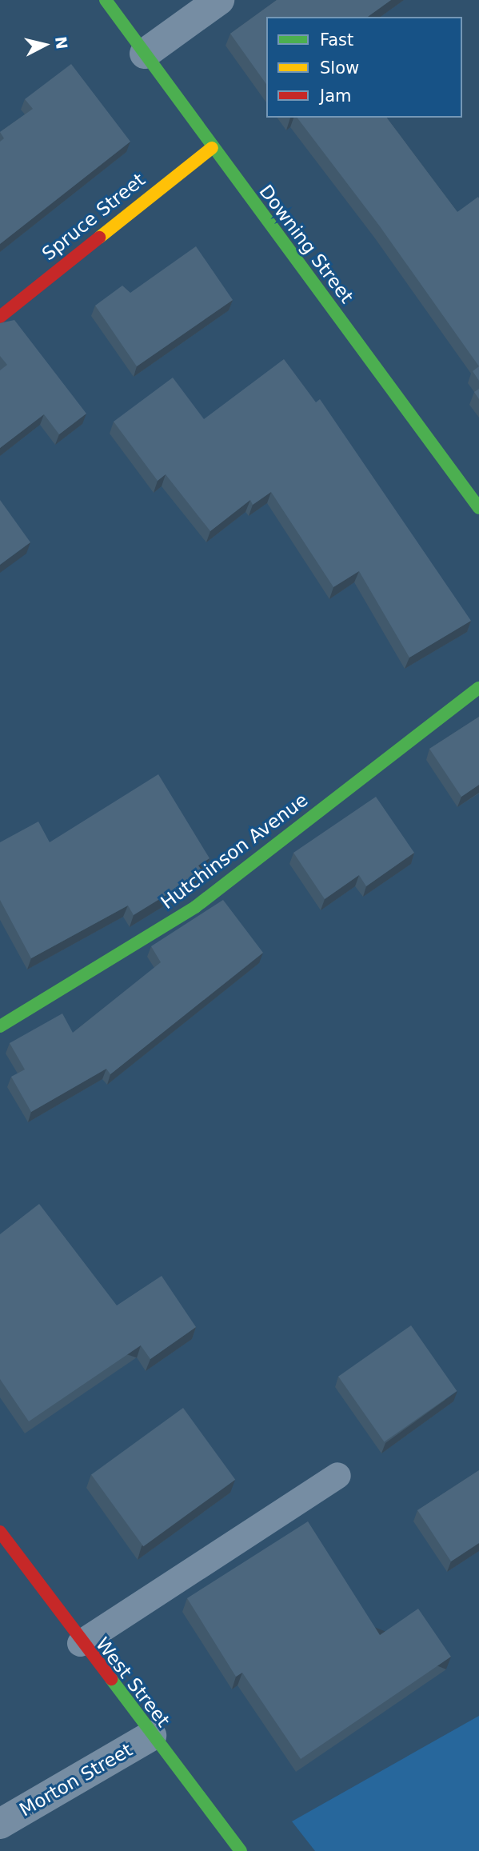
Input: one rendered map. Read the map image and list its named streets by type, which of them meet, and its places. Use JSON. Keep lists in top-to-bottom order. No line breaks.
{"streets":{"street":["Spruce Street","Downing Street","Hutchinson Avenue","West Street","Morton Street"]},"crossings":[["Spruce Street","Downing Street"],["West Street","Morton Street"]],"legend":["Fast","Slow","Jam"],"north":"right"}
